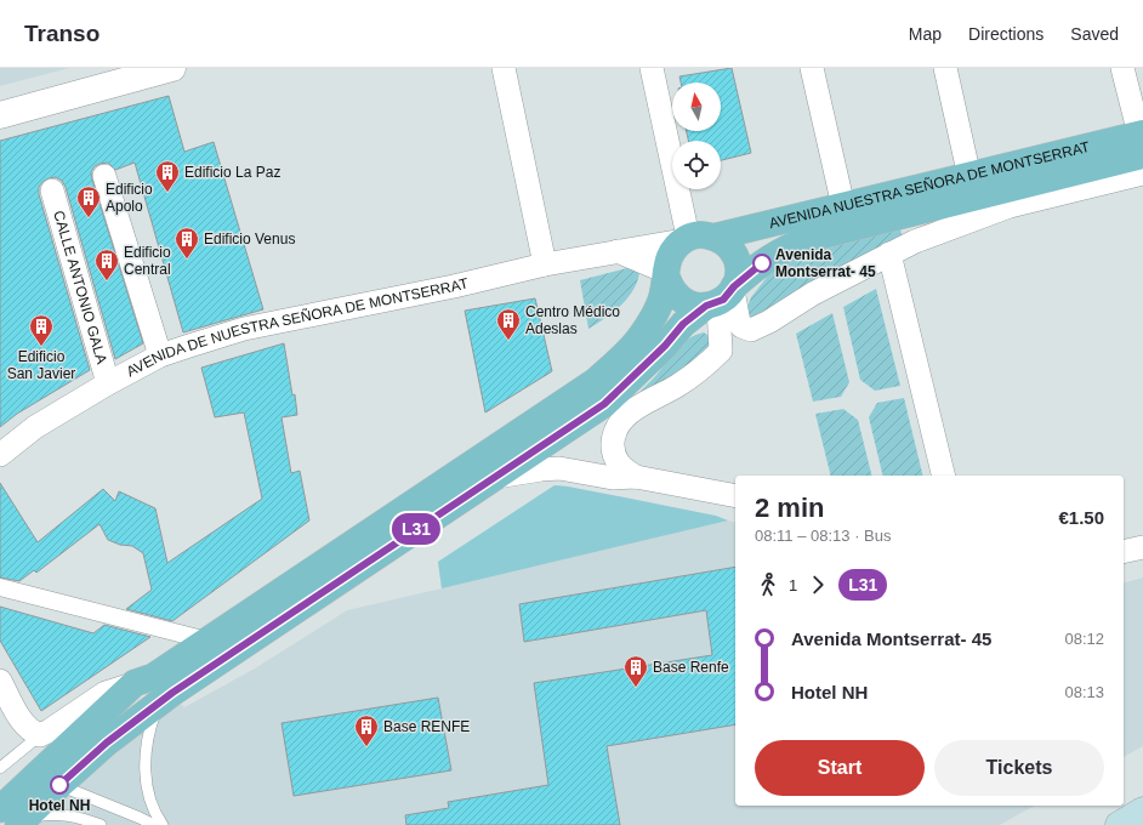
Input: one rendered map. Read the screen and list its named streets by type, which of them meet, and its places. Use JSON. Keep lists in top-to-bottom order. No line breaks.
{"streets":{"main road":["AVENIDA NUESTRA SEÑORA DE MONTSERRAT"],"street":["CALLE ANTONIO GALA","AVENIDA DE NUESTRA SEÑORA DE MONTSERRAT"]},"crossings":[["AVENIDA NUESTRA SEÑORA DE MONTSERRAT","AVENIDA DE NUESTRA SEÑORA DE MONTSERRAT"],["CALLE ANTONIO GALA","AVENIDA DE NUESTRA SEÑORA DE MONTSERRAT"]],"places":{"building":["Edificio La Paz","Edificio Apolo","Edificio Venus","Edificio Central","Centro Médico Adeslas","Edificio San Javier","Base Renfe","Base RENFE"],"other":["Avenida Montserrat- 45","Hotel NH"]},"lines":["bus line L31"],"north":"top","page":{"header":"Transo","nav":["Map","Directions","Saved"],"on_map":"L31","heading":["2 min","08:11 – 08:13 · Bus","€1.50"],"legs":["1","L31"],"list":[{"name":"Avenida Montserrat- 45","value":"08:12"},{"name":"Hotel NH","value":"08:13"}],"buttons":["Start","Tickets"]}}
